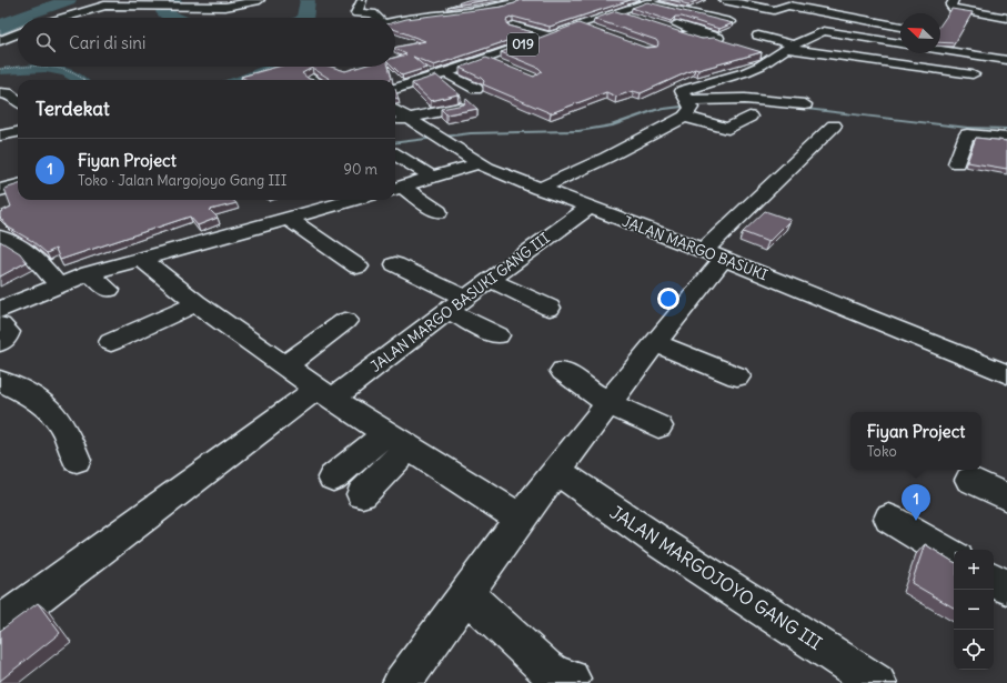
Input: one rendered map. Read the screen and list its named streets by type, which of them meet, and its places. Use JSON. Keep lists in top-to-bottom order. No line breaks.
{"streets":{"street":["019","JALAN MARGO BASUKI","JALAN MARGO BASUKI GANG III","JALAN MARGOJOYO GANG III"]},"crossings":[["JALAN MARGO BASUKI","JALAN MARGO BASUKI GANG III"]],"north":"top left","page":{"search":"Cari di sini","heading":"Terdekat","list":[{"mark":"1","name":"Fiyan Project","note":"Toko · Jalan Margojoyo Gang III","value":"90 m"}],"popup":["Fiyan Project","Toko"],"pins":"1","map_buttons":["+","−"]}}
